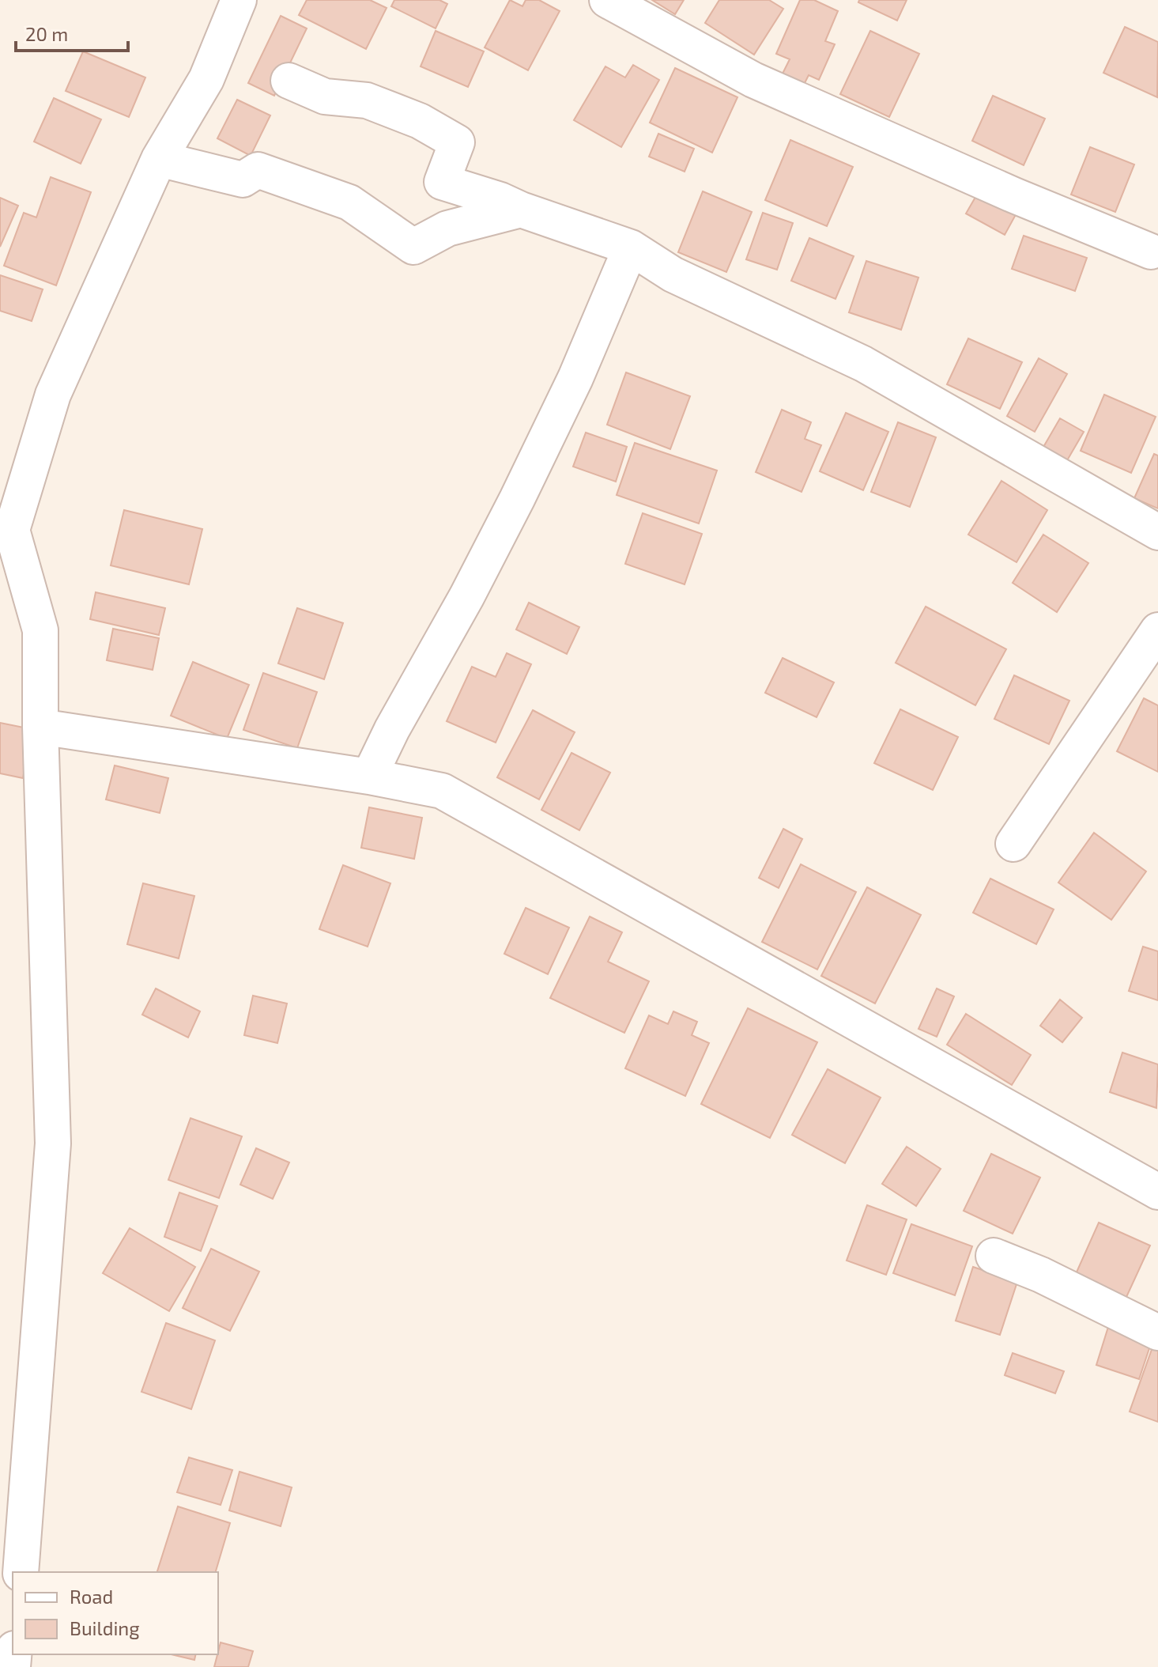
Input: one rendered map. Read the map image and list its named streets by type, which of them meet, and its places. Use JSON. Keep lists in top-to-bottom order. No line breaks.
{"legend":["Road","Building"],"scale_bar":"20 m"}
